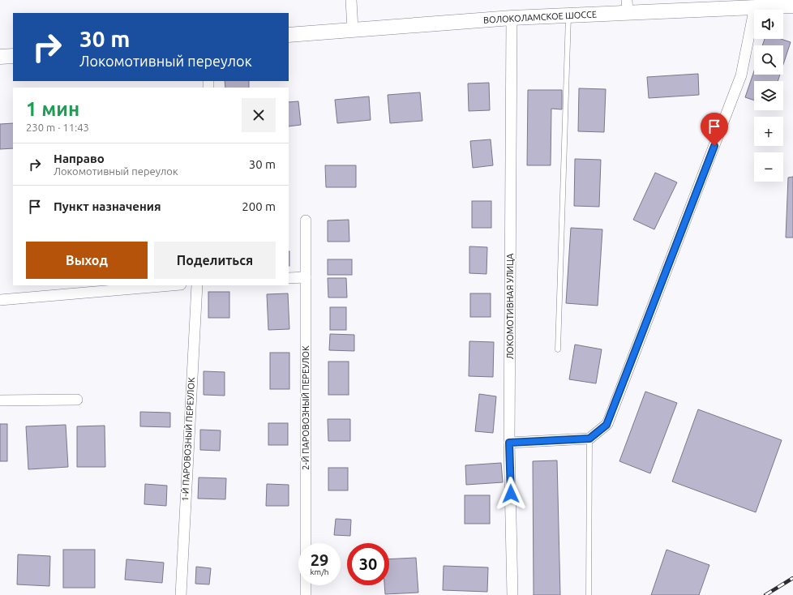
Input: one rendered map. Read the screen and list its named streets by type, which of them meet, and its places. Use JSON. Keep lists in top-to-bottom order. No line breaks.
{"streets":{"main road":["ВОЛОКОЛАМСКОЕ ШОССЕ"],"street":["ЛОКОМОТИВНАЯ УЛИЦА","2-Й ПАРОВОЗНЫЙ ПЕРЕУЛОК","1-Й ПАРОВОЗНЫЙ ПЕРЕУЛОК"]},"crossings":[["ВОЛОКОЛАМСКОЕ ШОССЕ","ЛОКОМОТИВНАЯ УЛИЦА"]],"page":{"map_buttons":["+","−"],"turn":["30 m","Локомотивный переулок"],"heading":["1 мин","230 m · 11:43"],"list":[{"name":"Направо","note":"Локомотивный переулок","value":"30 m"},{"name":"Пункт назначения","value":"200 m"}],"buttons":["Выход","Поделиться"],"speed":"29 km/h","limit":"30"}}
